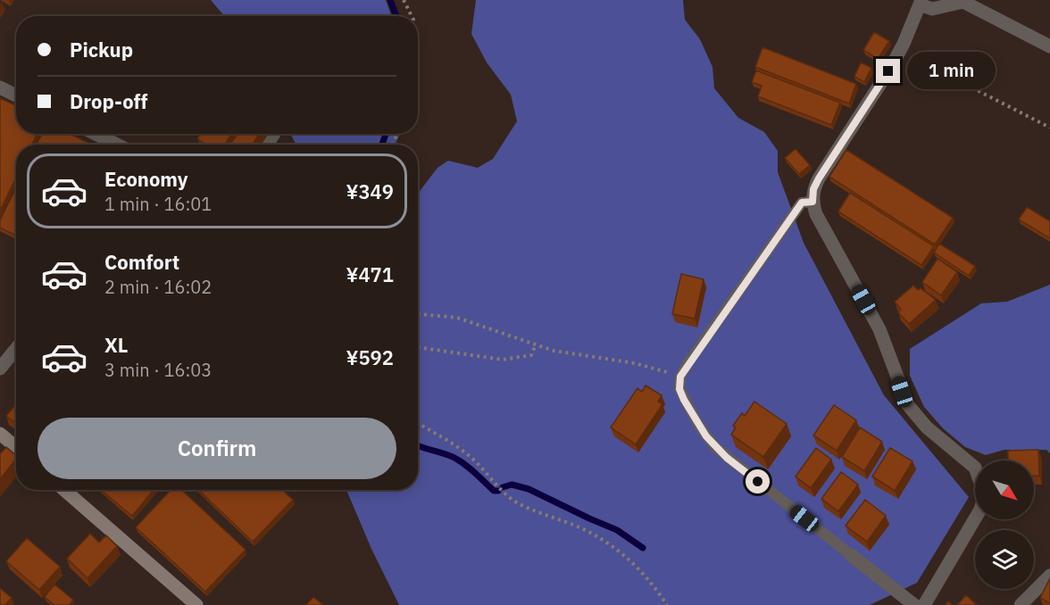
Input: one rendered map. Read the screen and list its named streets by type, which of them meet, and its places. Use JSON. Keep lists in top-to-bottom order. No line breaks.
{"north":"bottom right","page":{"banner":["Pickup","Drop-off"],"bubble":"1 min","list":[{"name":"Economy","note":"1 min · 16:01","value":"¥349"},{"name":"Comfort","note":"2 min · 16:02","value":"¥471"},{"name":"XL","note":"3 min · 16:03","value":"¥592"}],"buttons":"Confirm"}}
